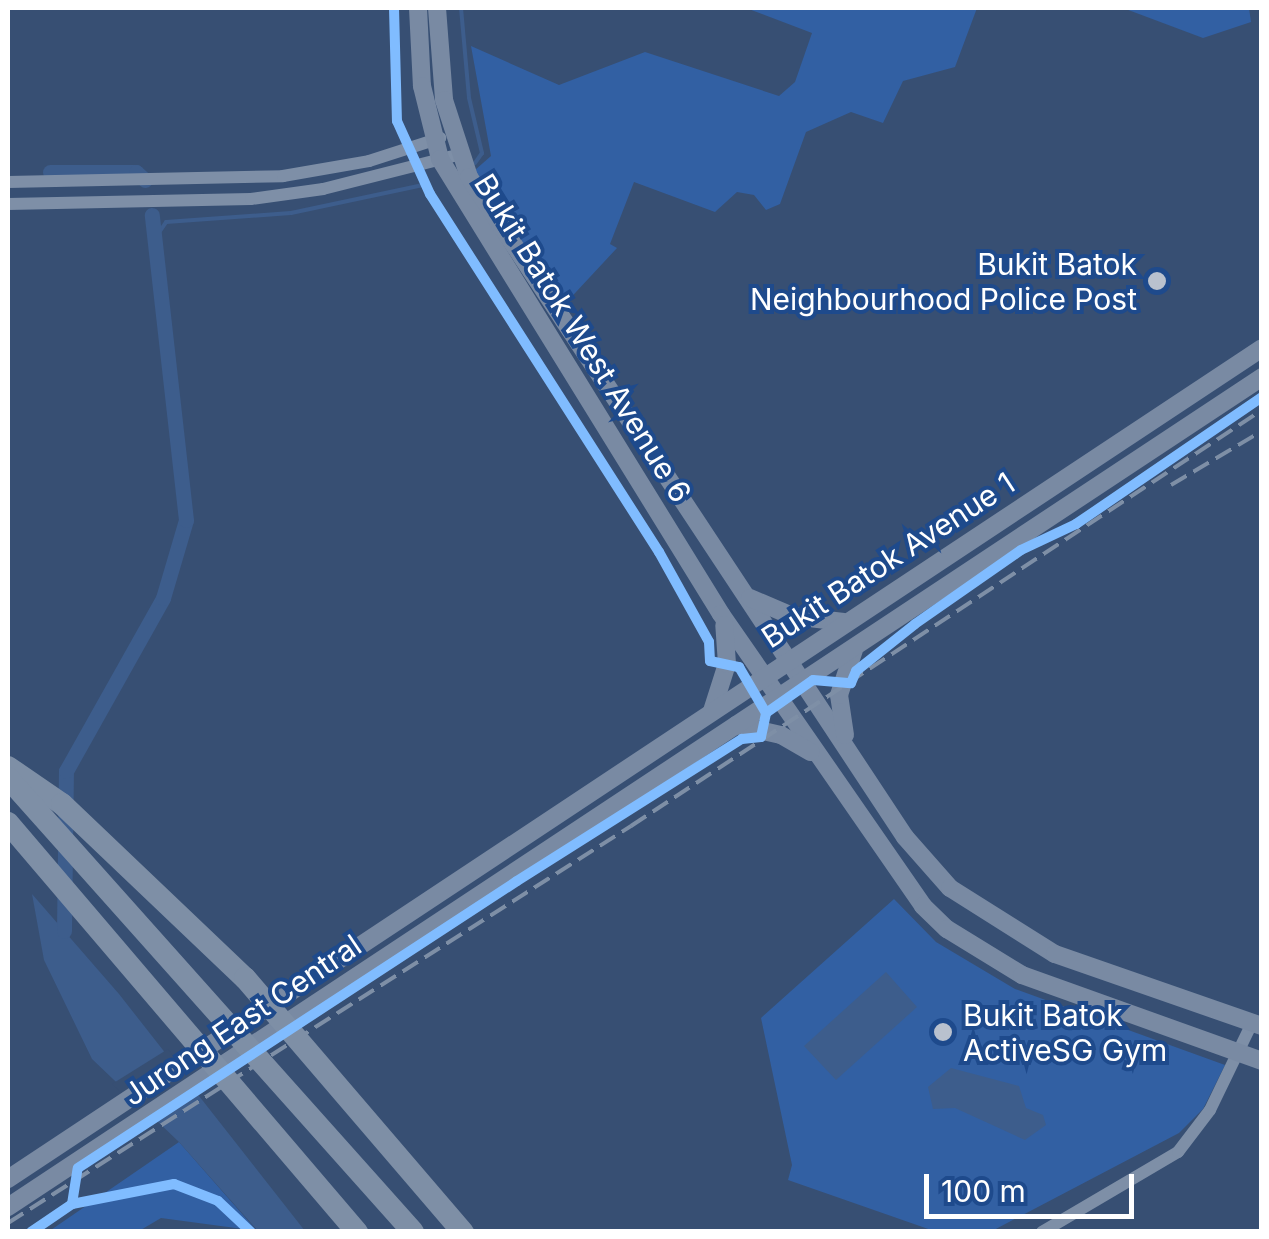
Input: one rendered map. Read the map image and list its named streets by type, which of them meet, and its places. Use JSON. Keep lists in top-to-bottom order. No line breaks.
{"streets":{"main road":["Bukit Batok West Avenue 6","Bukit Batok Avenue 1","Jurong East Central"]},"crossings":[["Bukit Batok West Avenue 6","Bukit Batok Avenue 1"],["Bukit Batok Avenue 1","Jurong East Central"]],"places":["Bukit Batok Neighbourhood Police Post","Bukit Batok ActiveSG Gym"],"scale_bar":"100 m"}
